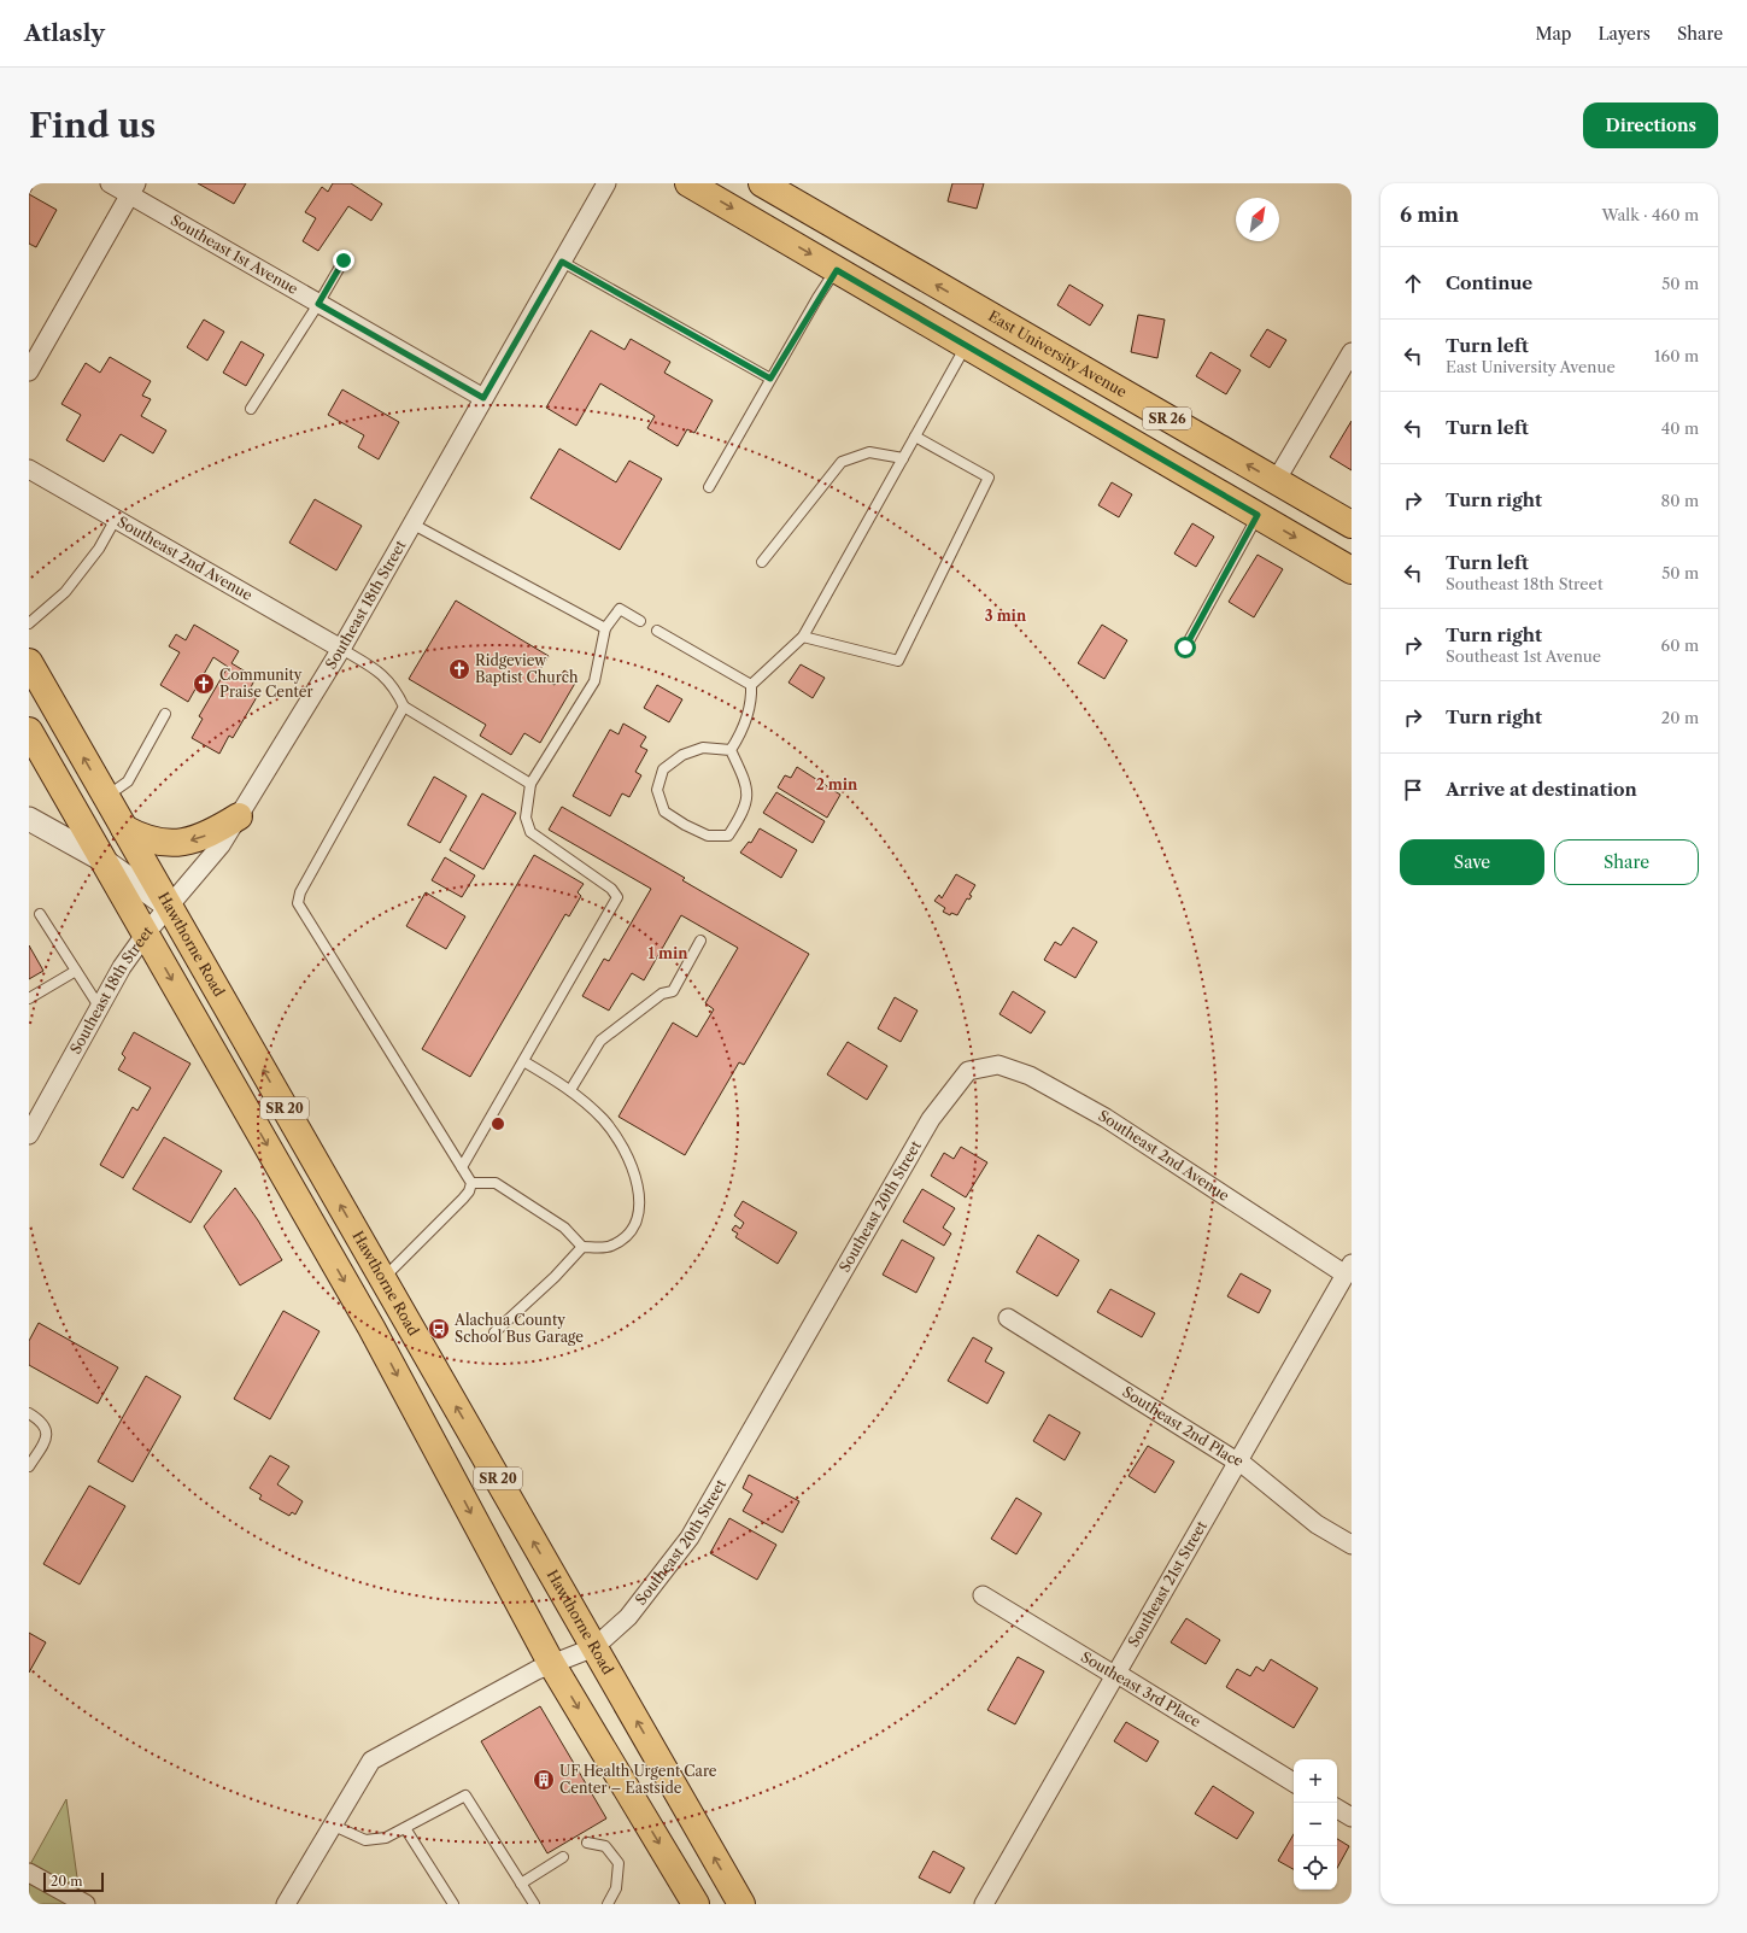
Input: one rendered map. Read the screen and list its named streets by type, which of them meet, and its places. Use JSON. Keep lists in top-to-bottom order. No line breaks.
{"streets":{"main road":["East University Avenue","SR 26","Hawthorne Road","SR 20"],"street":["Southeast 1st Avenue","Southeast 2nd Avenue","Southeast 18th Street","Southeast 20th Street","Southeast 2nd Place","Southeast 21st Street","Southeast 3rd Place"]},"crossings":[["Southeast 1st Avenue","Southeast 18th Street"],["Southeast 2nd Avenue","Southeast 18th Street"],["Southeast 2nd Avenue","Southeast 20th Street"],["Southeast 2nd Avenue","Southeast 21st Street"],["Southeast 18th Street","Hawthorne Road"],["Southeast 18th Street","SR 20"],["Hawthorne Road","Southeast 20th Street"],["SR 20","Southeast 20th Street"],["Southeast 2nd Place","Southeast 21st Street"],["Southeast 21st Street","Southeast 3rd Place"]],"places":{"church":["Ridgeview Baptist Church","Community Praise Center"],"bus stop":["Alachua County School Bus Garage"],"building":["UF Health Urgent Care Center – Eastside"]},"scale_bar":"20 m","north":"top right","page":{"header":"Atlasly","nav":["Map","Layers","Share"],"buttons":["Directions",["Save","Share"]],"title":"Find us","heading":["6 min","Walk · 460 m"],"list":[["Continue","50 m"],["Turn left","East University Avenue","160 m"],["Turn left","40 m"],["Turn right","80 m"],["Turn left","Southeast 18th Street","50 m"],["Turn right","Southeast 1st Avenue","60 m"],["Turn right","20 m"],"Arrive at destination"],"map_buttons":["+","−"],"scale":"20 m"},"rings":["3 min","2 min","1 min"]}
